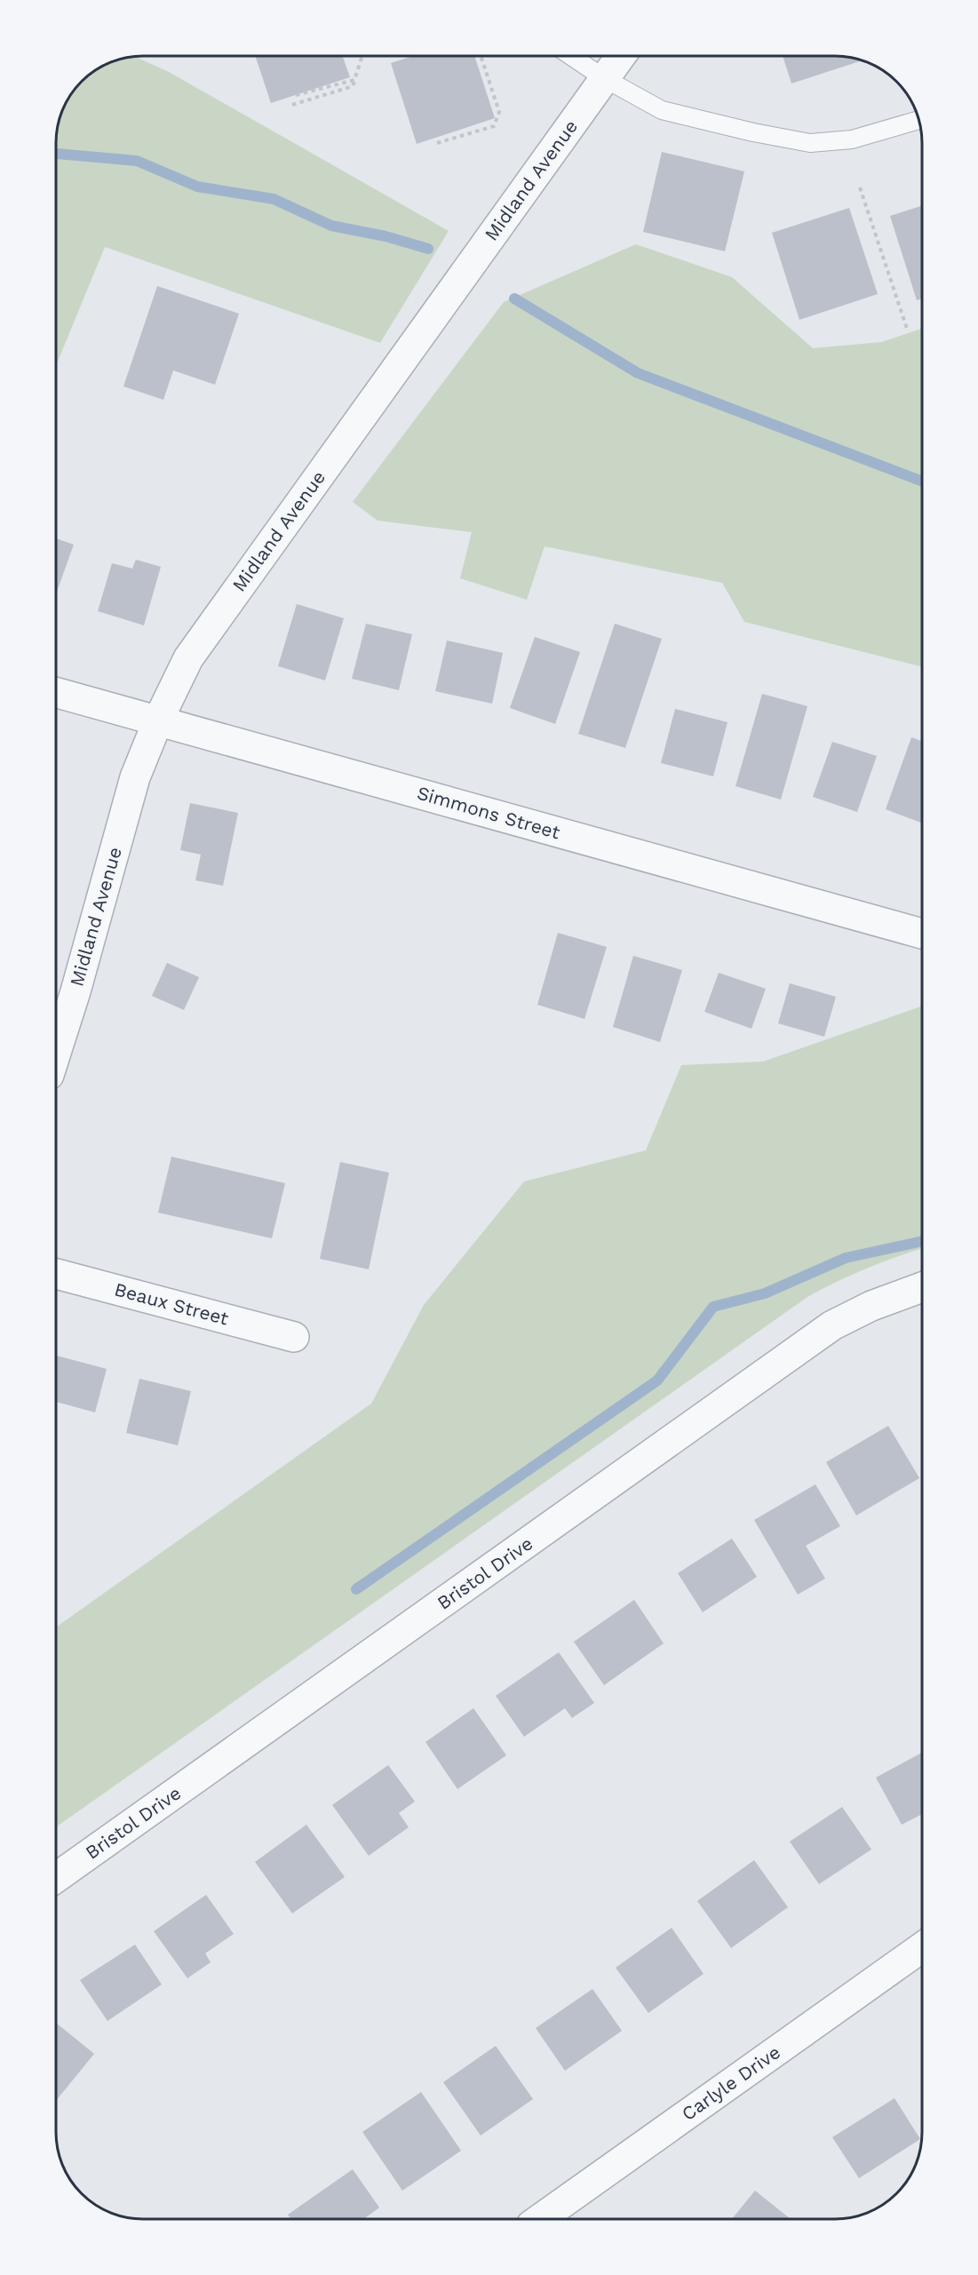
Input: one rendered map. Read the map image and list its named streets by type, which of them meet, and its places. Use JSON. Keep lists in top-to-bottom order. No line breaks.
{"streets":{"street":["Midland Avenue","Simmons Street","Beaux Street","Bristol Drive","Carlyle Drive"]},"crossings":[["Midland Avenue","Simmons Street"]]}
